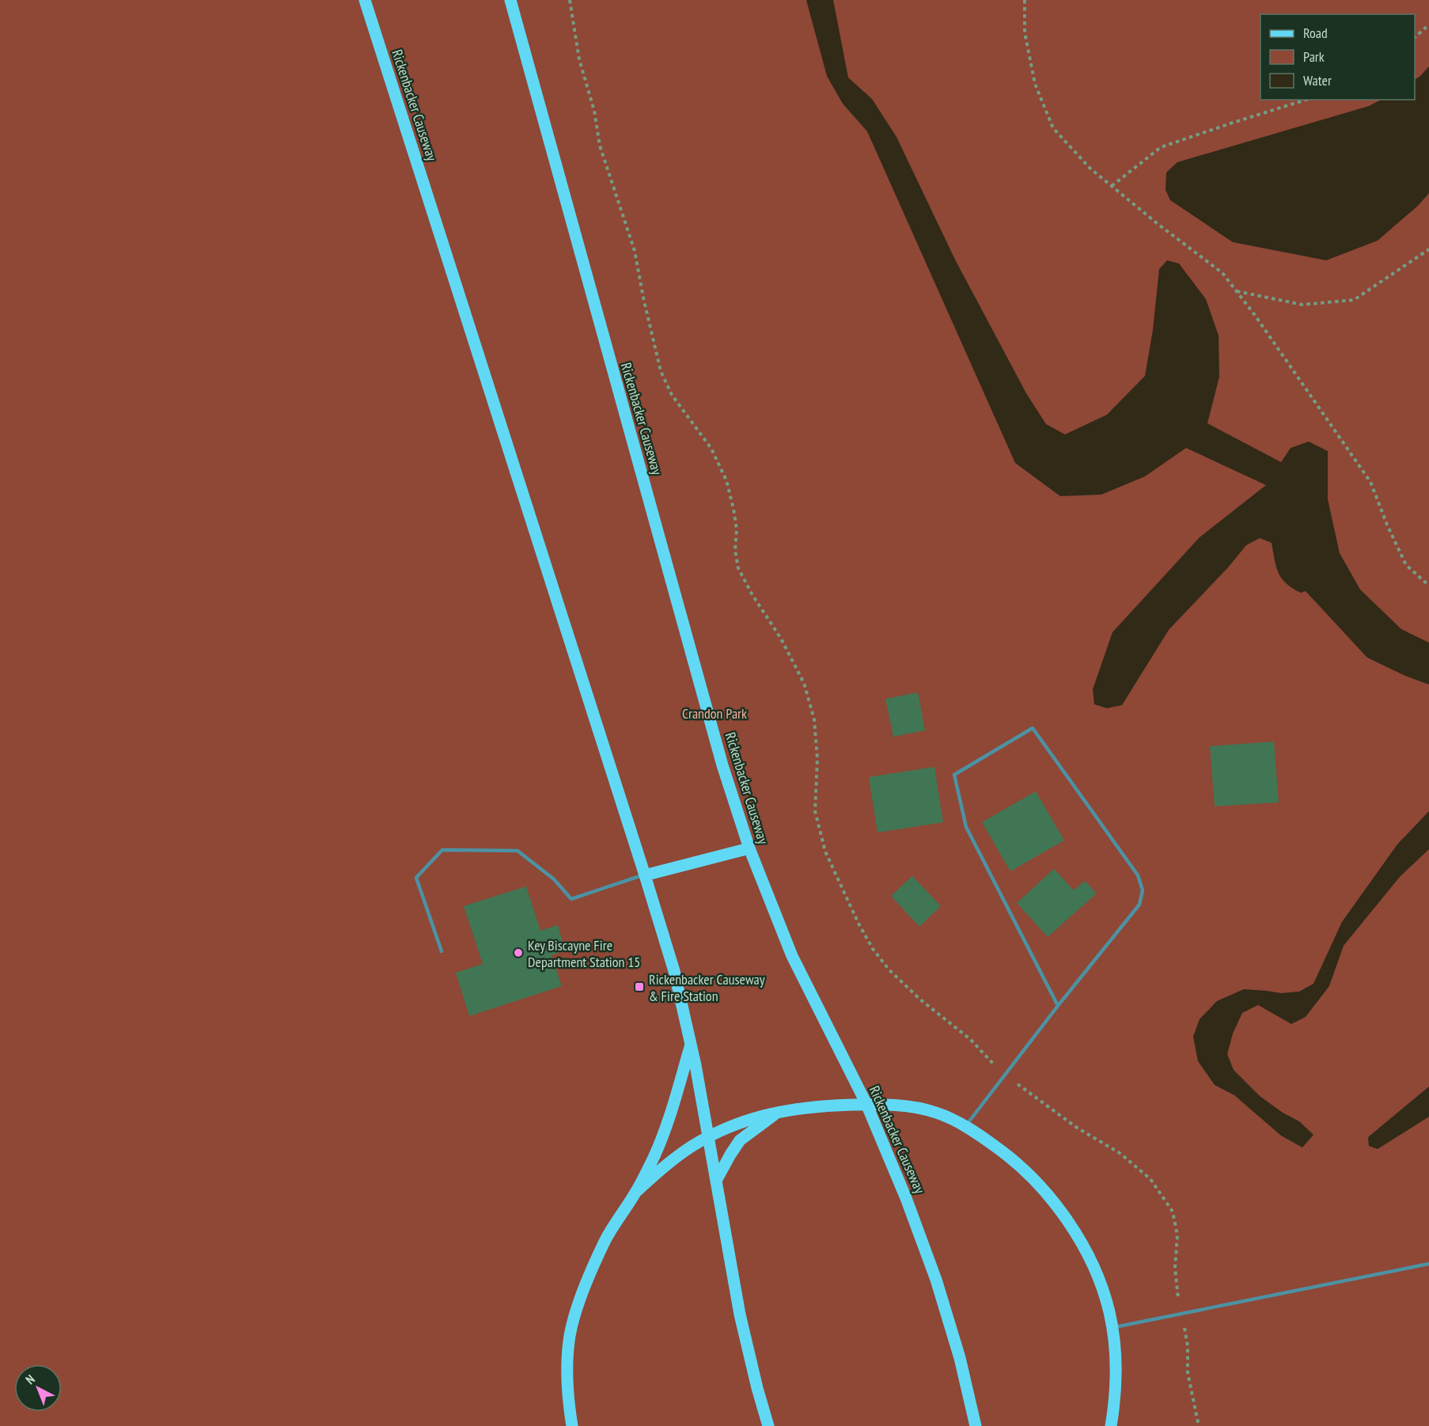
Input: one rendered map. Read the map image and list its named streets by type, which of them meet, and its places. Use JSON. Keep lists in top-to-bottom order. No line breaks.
{"streets":{"main road":["Rickenbacker Causeway"]},"parks":["Crandon Park"],"places":{"other":["Key Biscayne Fire Department Station 15"],"transit":["Rickenbacker Causeway & Fire Station"]},"legend":["Road","Park","Water"],"north":"top left"}
